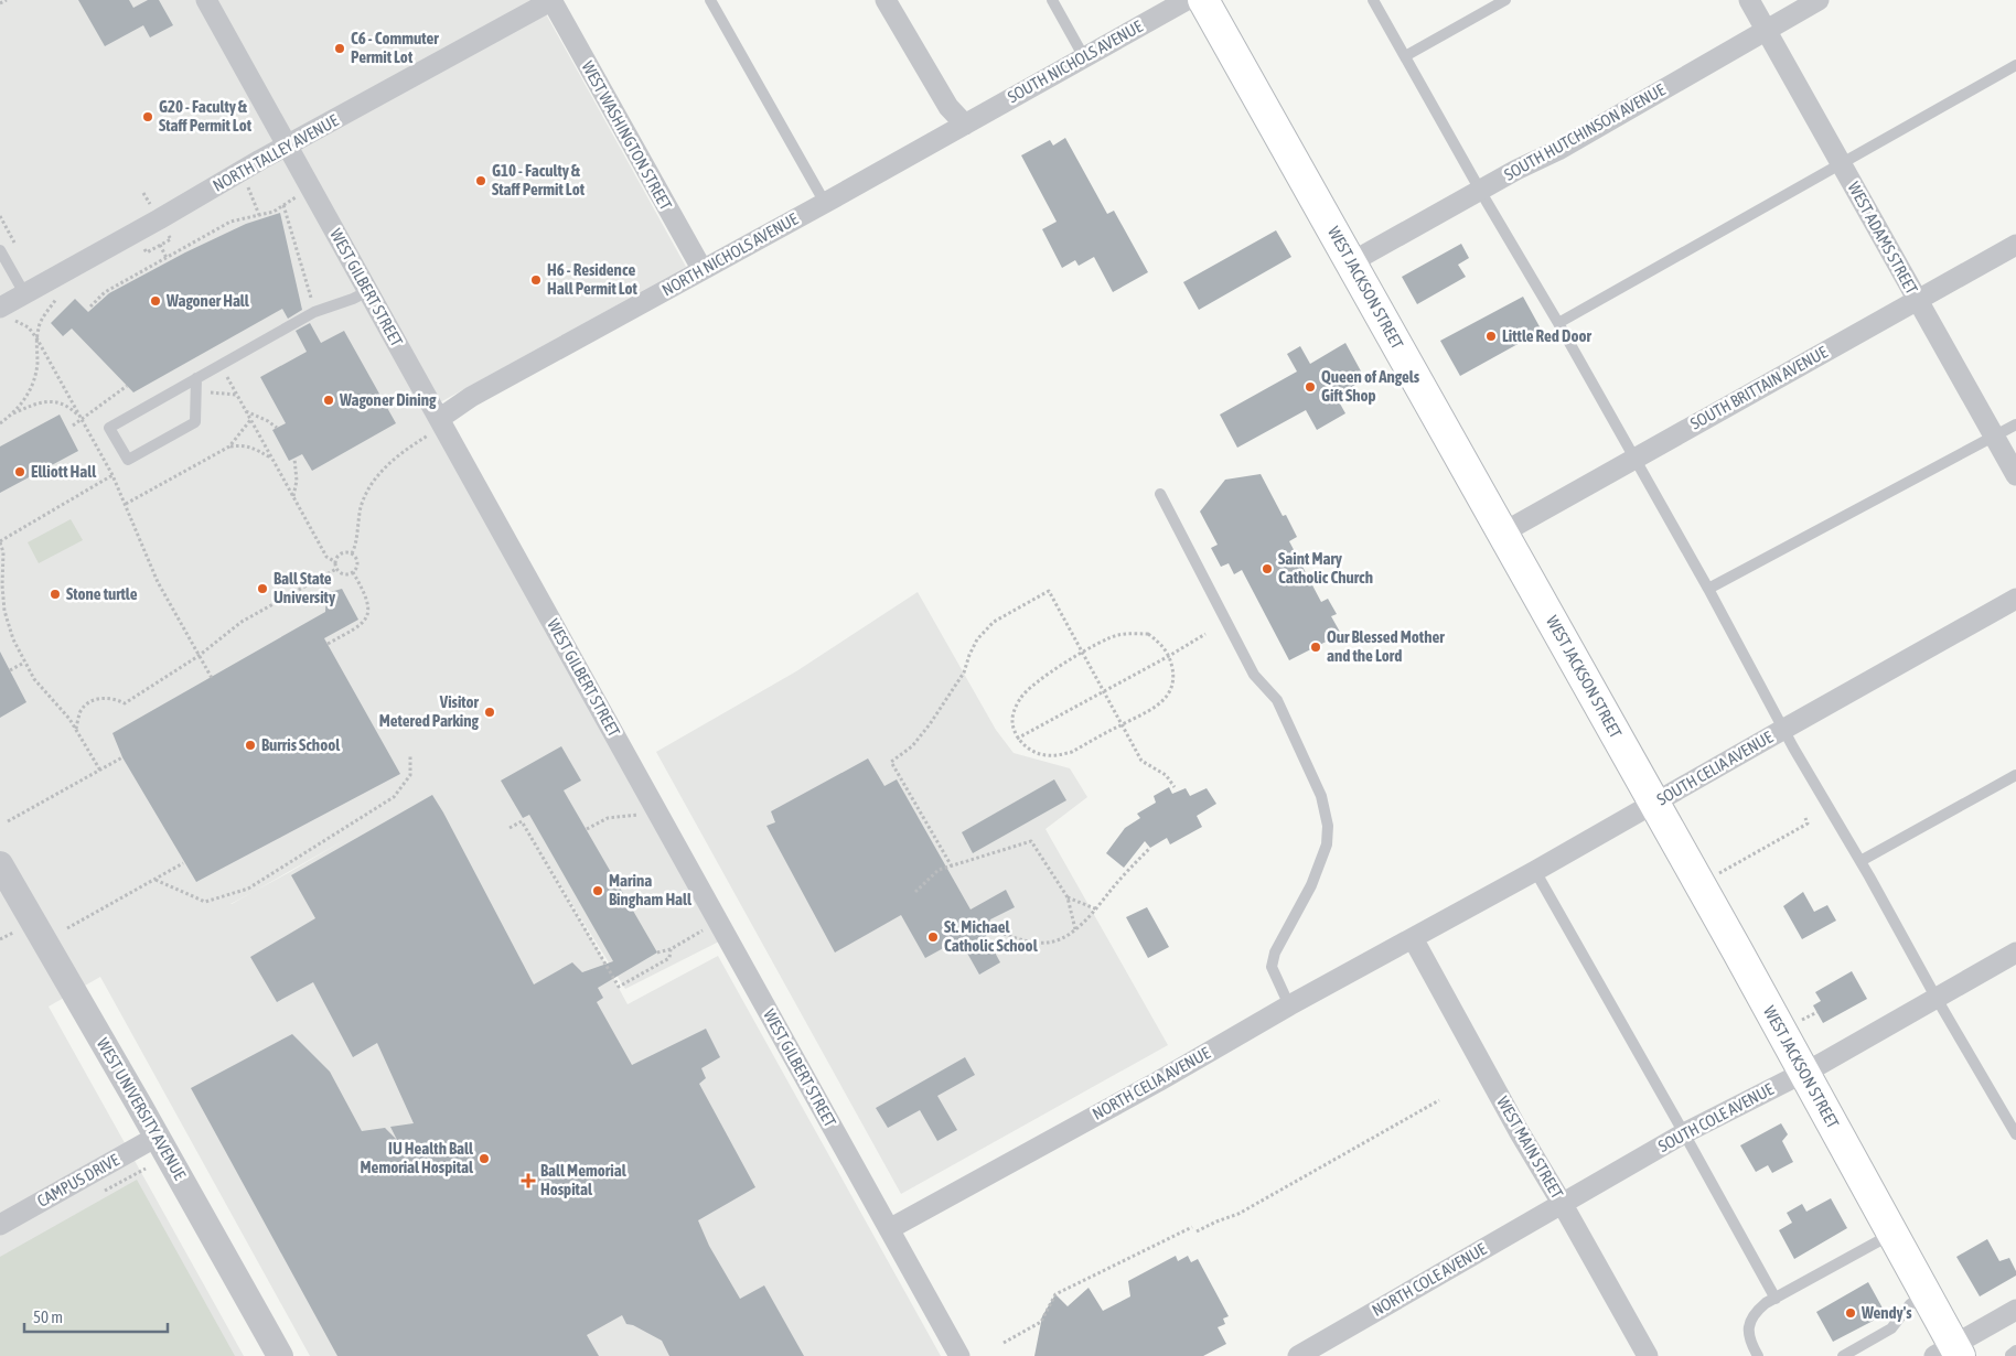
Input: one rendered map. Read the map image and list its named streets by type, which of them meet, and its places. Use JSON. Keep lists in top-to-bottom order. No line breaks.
{"streets":{"main road":["WEST JACKSON STREET"],"street":["SOUTH NICHOLS AVENUE","SOUTH HUTCHINSON AVENUE","WEST WASHINGTON STREET","NORTH TALLEY AVENUE","WEST ADAMS STREET","NORTH NICHOLS AVENUE","WEST GILBERT STREET","SOUTH BRITTAIN AVENUE","SOUTH CELIA AVENUE","NORTH CELIA AVENUE","WEST UNIVERSITY AVENUE","SOUTH COLE AVENUE","WEST MAIN STREET","CAMPUS DRIVE","NORTH COLE AVENUE"]},"crossings":[["SOUTH NICHOLS AVENUE","NORTH NICHOLS AVENUE"],["SOUTH HUTCHINSON AVENUE","WEST ADAMS STREET"],["SOUTH HUTCHINSON AVENUE","WEST JACKSON STREET"],["WEST WASHINGTON STREET","NORTH TALLEY AVENUE"],["WEST WASHINGTON STREET","NORTH NICHOLS AVENUE"],["NORTH TALLEY AVENUE","WEST GILBERT STREET"],["WEST ADAMS STREET","SOUTH BRITTAIN AVENUE"],["NORTH NICHOLS AVENUE","WEST GILBERT STREET"],["WEST GILBERT STREET","NORTH CELIA AVENUE"],["WEST JACKSON STREET","SOUTH BRITTAIN AVENUE"],["WEST JACKSON STREET","SOUTH CELIA AVENUE"],["WEST JACKSON STREET","SOUTH COLE AVENUE"],["SOUTH CELIA AVENUE","NORTH CELIA AVENUE"],["SOUTH CELIA AVENUE","WEST MAIN STREET"],["NORTH CELIA AVENUE","WEST MAIN STREET"],["WEST UNIVERSITY AVENUE","CAMPUS DRIVE"],["SOUTH COLE AVENUE","WEST MAIN STREET"],["SOUTH COLE AVENUE","NORTH COLE AVENUE"],["WEST MAIN STREET","NORTH COLE AVENUE"]],"places":{"other":["C6 - Commuter Permit Lot","G20 - Faculty & Staff Permit Lot","G10 - Faculty & Staff Permit Lot","H6 - Residence Hall Permit Lot","Wagoner Hall","Little Red Door","Queen of Angels Gift Shop","Wagoner Dining","Elliott Hall","Saint Mary Catholic Church","Ball State University","Stone turtle","Our Blessed Mother and the Lord","Visitor Metered Parking","Burris School","Marina Bingham Hall","St. Michael Catholic School","IU Health Ball Memorial Hospital","Wendy's"],"health":["Ball Memorial Hospital"]},"scale_bar":"50 m"}
